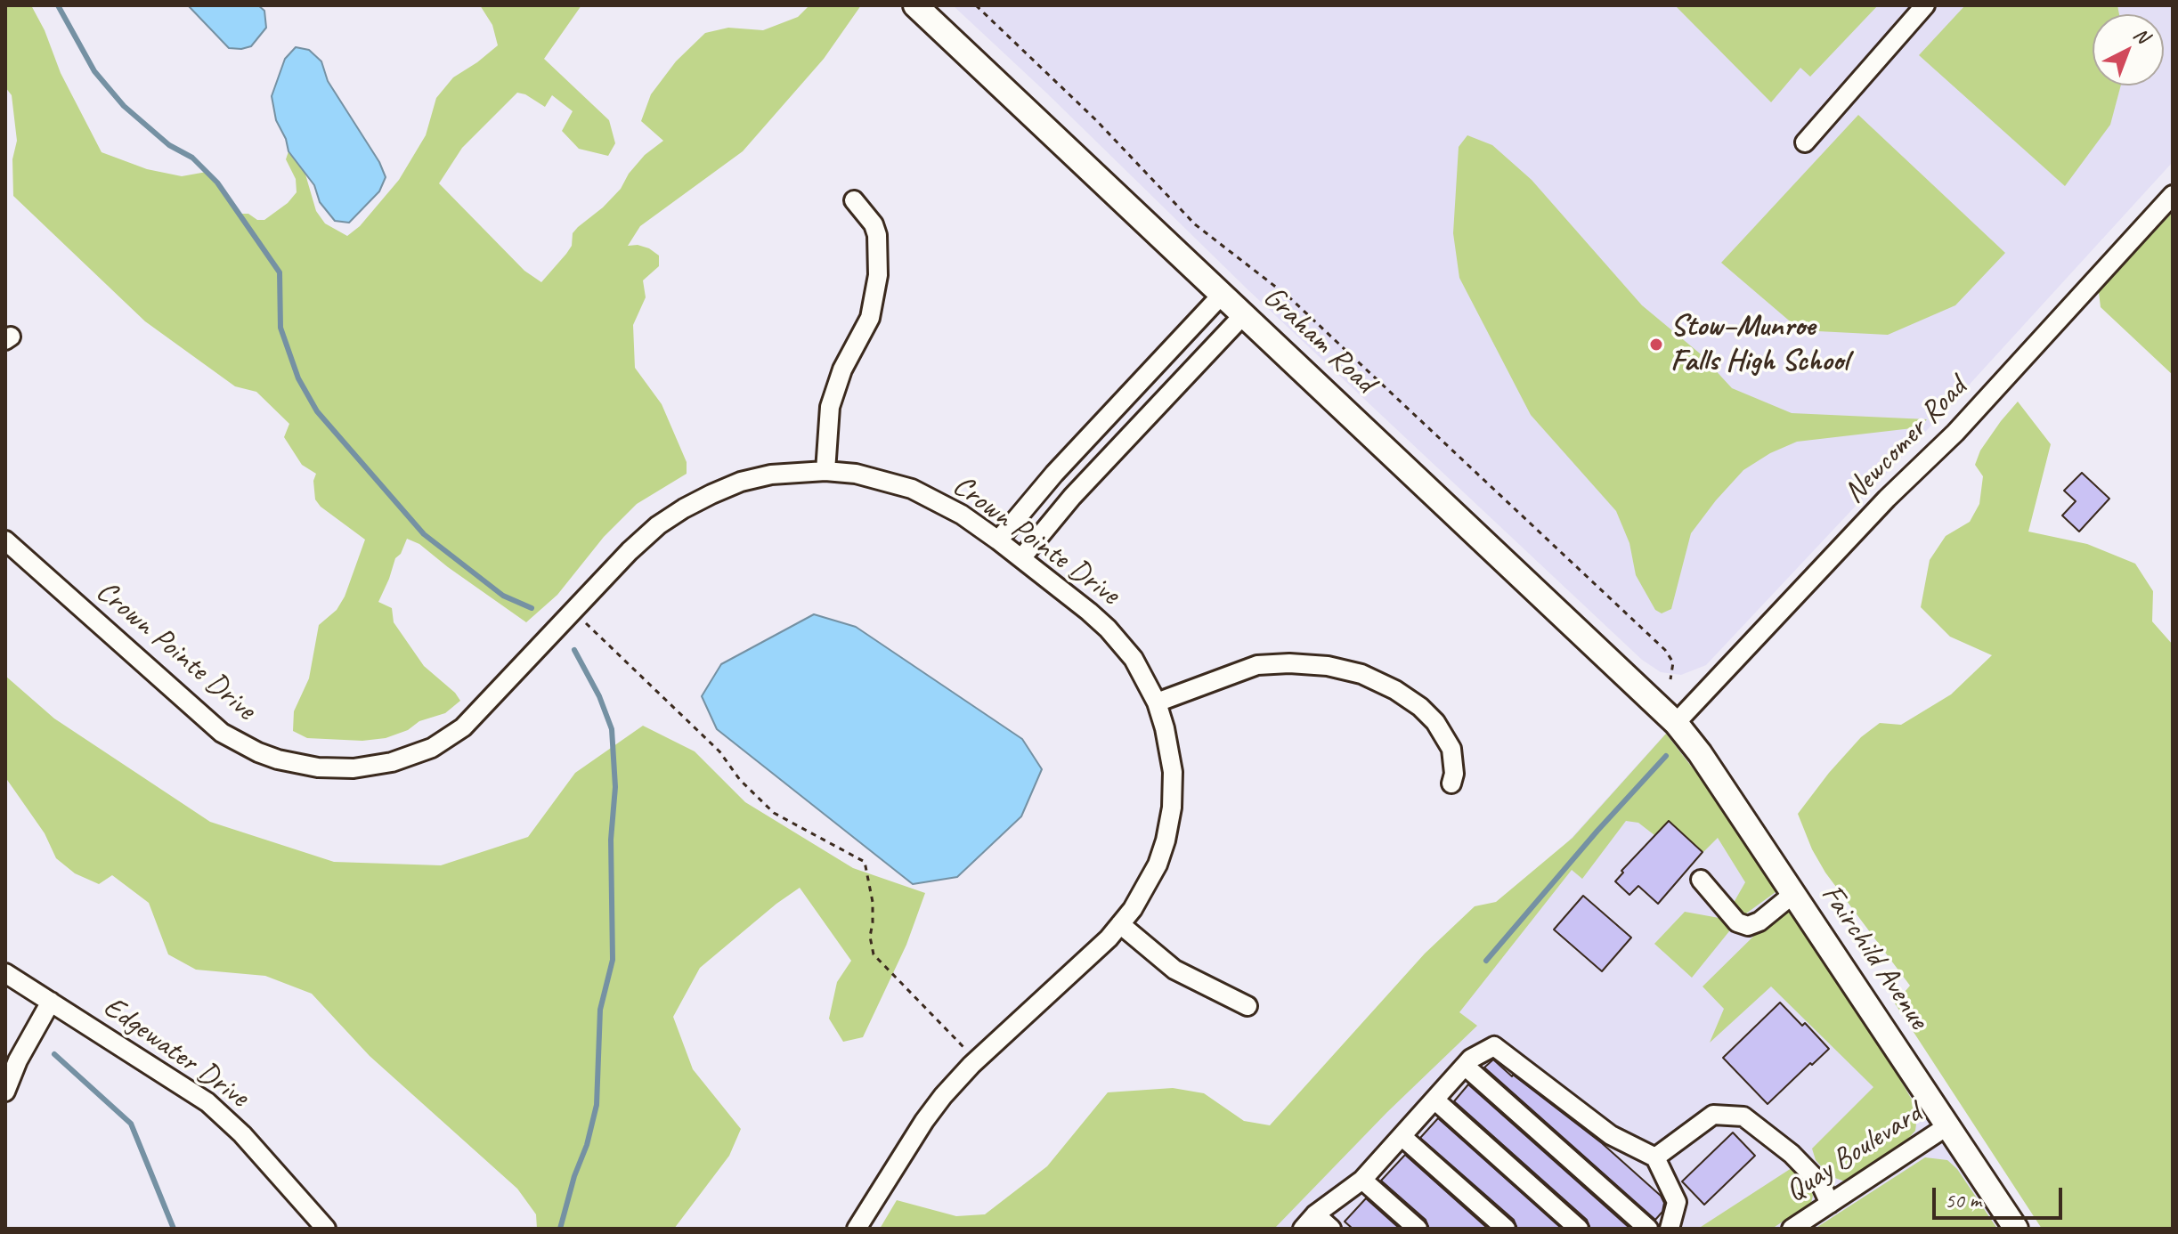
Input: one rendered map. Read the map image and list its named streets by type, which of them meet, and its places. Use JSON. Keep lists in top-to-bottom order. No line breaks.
{"streets":{"main road":["Graham Road","Fairchild Avenue"],"street":["Newcomer Road","Crown Pointe Drive","Edgewater Drive","Quay Boulevard"]},"crossings":[["Graham Road","Newcomer Road"],["Graham Road","Fairchild Avenue"],["Newcomer Road","Fairchild Avenue"],["Fairchild Avenue","Quay Boulevard"]],"places":["Stow–Munroe Falls High School"],"scale_bar":"50 m","north":"top right"}
